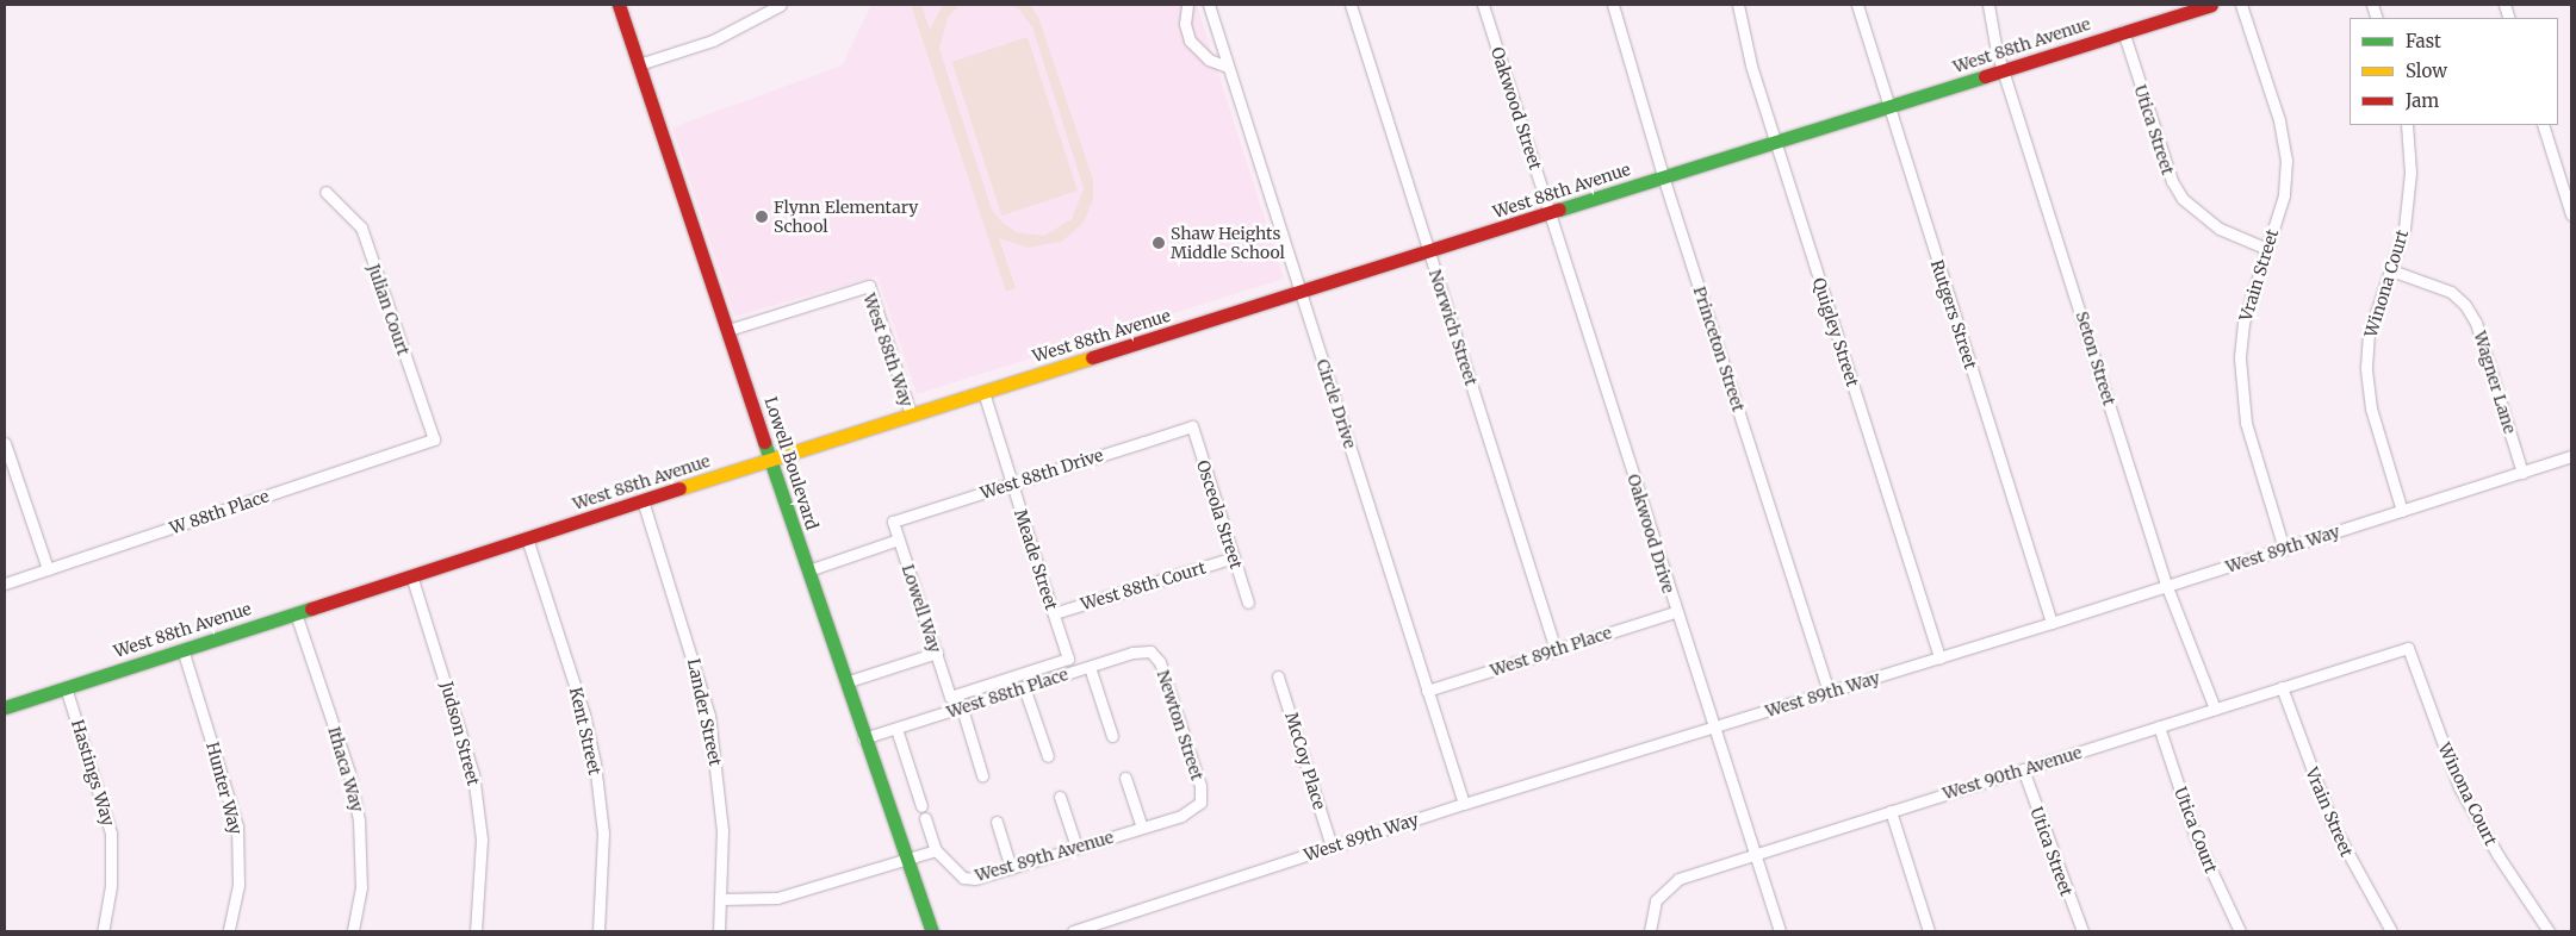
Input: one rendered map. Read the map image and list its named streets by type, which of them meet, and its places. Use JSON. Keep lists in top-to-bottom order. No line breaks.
{"streets":{"street":["West 88th Avenue","Oakwood Street","Utica Street","Vrain Street","Winona Court","Julian Court","Rutgers Street","Norwich Street","Quigley Street","Princeton Street","West 88th Way","Seton Street","Wagner Lane","Circle Drive","Lowell Boulevard","West 88th Drive","W 88th Place","Osceola Street","Oakwood Drive","West 89th Way","Meade Street","West 88th Court","Lowell Way","West 89th Place","West 88th Place","Lander Street","Newton Street","Kent Street","Judson Street","McCoy Place","Ithaca Way","Hastings Way","West 90th Avenue","Hunter Way","Utica Court","West 89th Avenue"]},"crossings":[["West 88th Avenue","Oakwood Street"],["West 88th Avenue","Utica Street"],["West 88th Avenue","Rutgers Street"],["West 88th Avenue","Norwich Street"],["West 88th Avenue","Quigley Street"],["West 88th Avenue","Princeton Street"],["West 88th Avenue","West 88th Way"],["West 88th Avenue","Seton Street"],["West 88th Avenue","Circle Drive"],["West 88th Avenue","Lowell Boulevard"],["West 88th Avenue","Oakwood Drive"],["West 88th Avenue","Meade Street"],["West 88th Avenue","Lander Street"],["West 88th Avenue","Kent Street"],["West 88th Avenue","Judson Street"],["West 88th Avenue","Ithaca Way"],["West 88th Avenue","Hastings Way"],["West 88th Avenue","Hunter Way"],["Oakwood Street","Oakwood Drive"],["Utica Street","Vrain Street"],["Utica Street","West 90th Avenue"],["Vrain Street","West 89th Way"],["Vrain Street","West 90th Avenue"],["Winona Court","Wagner Lane"],["Winona Court","West 89th Way"],["Winona Court","West 90th Avenue"],["Julian Court","W 88th Place"],["Rutgers Street","West 89th Way"],["Norwich Street","West 89th Place"],["Quigley Street","West 89th Way"],["Princeton Street","West 89th Way"],["West 88th Way","Lowell Boulevard"],["Seton Street","West 89th Way"],["Seton Street","West 90th Avenue"],["Wagner Lane","West 89th Way"],["Circle Drive","West 89th Way"],["Circle Drive","West 89th Place"],["Lowell Boulevard","West 88th Place"],["West 88th Drive","Osceola Street"],["West 88th Drive","Meade Street"],["West 88th Drive","Lowell Way"],["Osceola Street","West 88th Court"],["Oakwood Drive","West 89th Way"],["Oakwood Drive","West 89th Place"],["Oakwood Drive","West 90th Avenue"],["West 89th Way","McCoy Place"],["Meade Street","West 88th Court"],["Meade Street","Lowell Way"],["West 88th Place","Newton Street"],["Newton Street","West 89th Avenue"],["West 90th Avenue","Utica Court"]],"places":["Flynn Elementary School","Shaw Heights Middle School"],"legend":["Fast","Slow","Jam"]}
